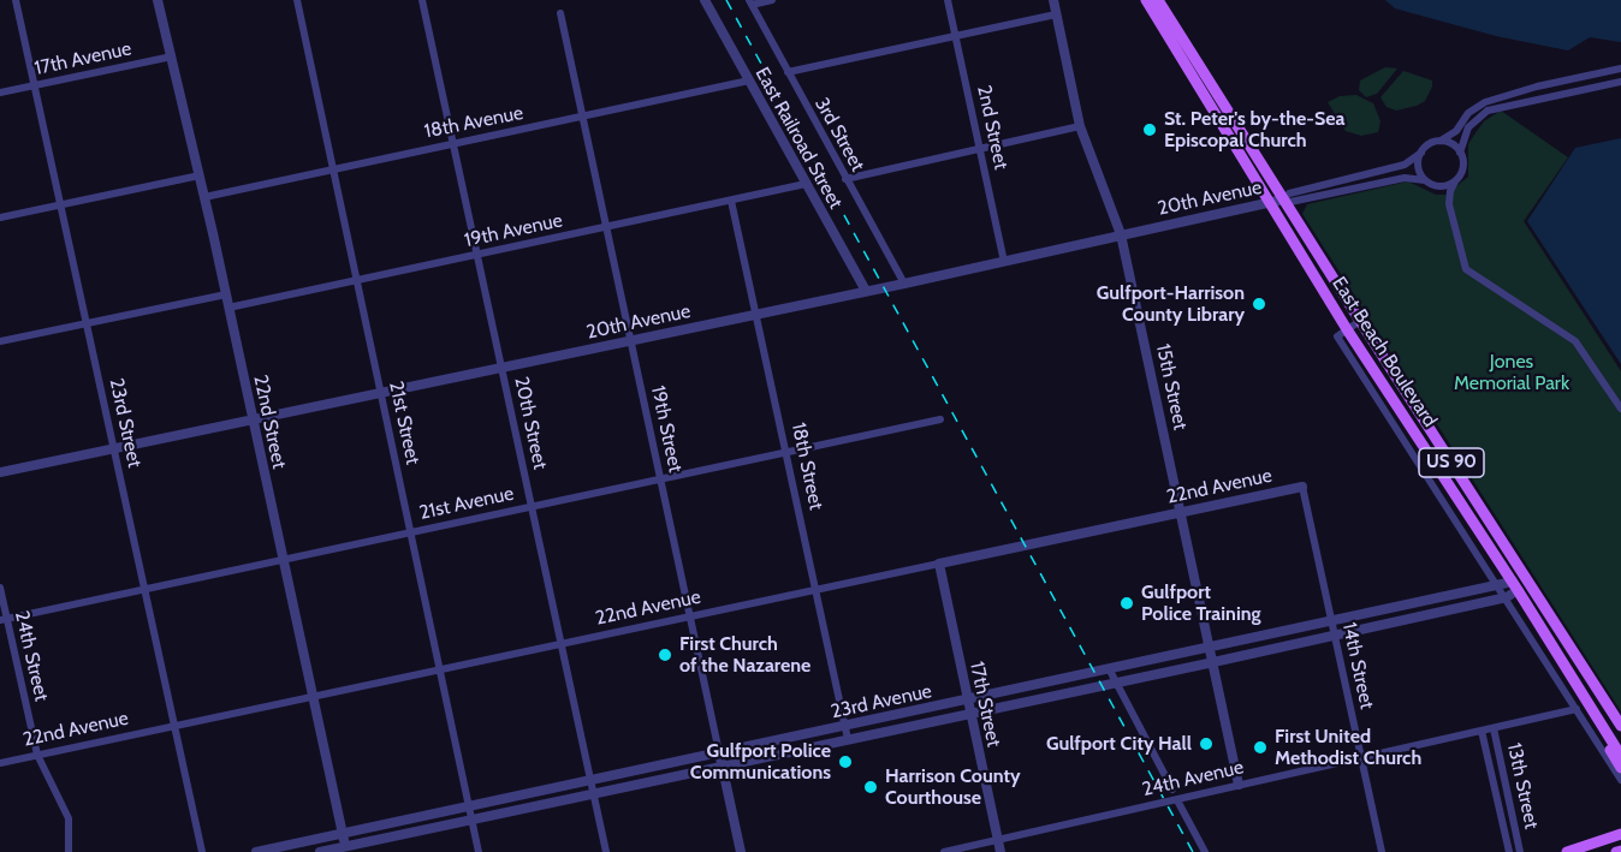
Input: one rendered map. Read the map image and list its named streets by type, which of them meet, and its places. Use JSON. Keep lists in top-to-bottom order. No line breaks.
{"streets":{"main road":["East Beach Boulevard","US 90"],"street":["17th Avenue","18th Avenue","2nd Street","3rd Street","East Railroad Street","20th Avenue","19th Avenue","15th Street","22nd Street","23rd Street","21st Street","20th Street","19th Street","18th Street","22nd Avenue","21st Avenue","24th Street","14th Street","23rd Avenue","17th Street","24th Avenue","13th Street"]},"crossings":[["17th Avenue","22nd Street"],["17th Avenue","23rd Street"],["18th Avenue","East Railroad Street"],["18th Avenue","22nd Street"],["18th Avenue","21st Street"],["18th Avenue","20th Street"],["18th Avenue","19th Street"],["2nd Street","20th Avenue"],["3rd Street","20th Avenue"],["East Railroad Street","20th Avenue"],["East Railroad Street","19th Avenue"],["20th Avenue","East Beach Boulevard"],["20th Avenue","15th Street"],["20th Avenue","22nd Street"],["20th Avenue","23rd Street"],["20th Avenue","21st Street"],["20th Avenue","20th Street"],["20th Avenue","19th Street"],["20th Avenue","18th Street"],["19th Avenue","22nd Street"],["19th Avenue","21st Street"],["19th Avenue","20th Street"],["19th Avenue","19th Street"],["19th Avenue","18th Street"],["East Beach Boulevard","23rd Avenue"],["15th Street","22nd Avenue"],["15th Street","23rd Avenue"],["15th Street","24th Avenue"],["22nd Street","22nd Avenue"],["22nd Street","21st Avenue"],["22nd Street","23rd Avenue"],["23rd Street","22nd Avenue"],["23rd Street","21st Avenue"],["21st Street","22nd Avenue"],["21st Street","21st Avenue"],["21st Street","23rd Avenue"],["20th Street","22nd Avenue"],["20th Street","21st Avenue"],["20th Street","23rd Avenue"],["19th Street","22nd Avenue"],["19th Street","21st Avenue"],["19th Street","23rd Avenue"],["18th Street","22nd Avenue"],["18th Street","21st Avenue"],["18th Street","23rd Avenue"],["22nd Avenue","24th Street"],["22nd Avenue","14th Street"],["22nd Avenue","17th Street"],["21st Avenue","24th Street"],["14th Street","23rd Avenue"],["14th Street","24th Avenue"],["23rd Avenue","17th Street"],["17th Street","24th Avenue"],["24th Avenue","13th Street"]],"parks":["Jones Memorial Park"],"places":["St. Peter's by-the-Sea Episcopal Church","Gulfport-Harrison County Library","Gulfport Police Training","First Church of the Nazarene","Gulfport City Hall","First United Methodist Church","Gulfport Police Communications","Harrison County Courthouse"]}
